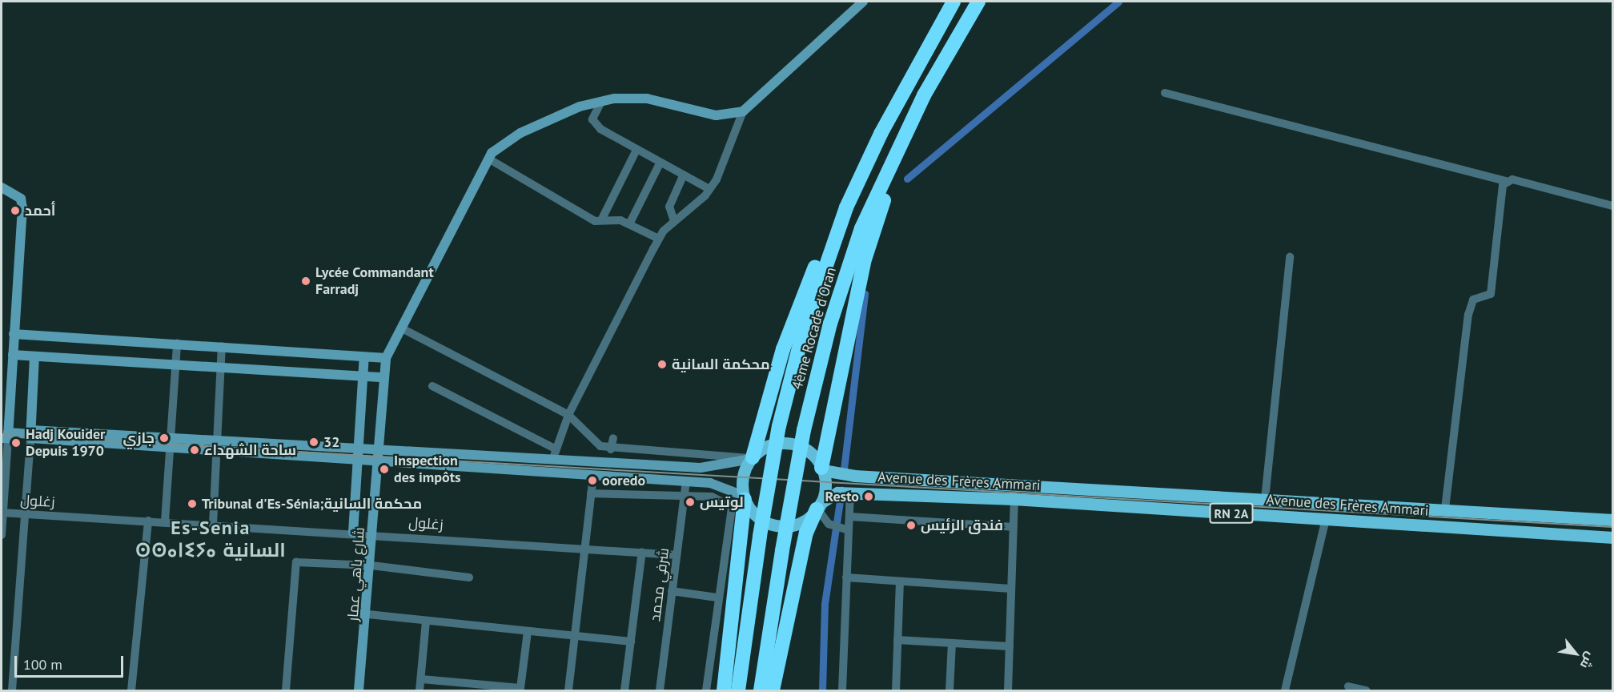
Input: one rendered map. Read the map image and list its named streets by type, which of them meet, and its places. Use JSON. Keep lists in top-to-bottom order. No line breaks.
{"streets":{"highway":["4ème Rocade d'Oran"],"main road":["Avenue des Frères Ammari","RN 2A","شارع باهي عمار"],"street":["زغلول","شرفي محمد"]},"crossings":[["زغلول","شارع باهي عمار"],["زغلول","شرفي محمد"]],"districts":["Es-Senia ⵙⵙⴰⵏⵉⵢⴰ السانية"],"places":["أحمد","Lycée Commandant Farradj","محكمة السانية","جازي","32","Hadj Kouider Depuis 1970","ساحة الشهداء","Inspection des impôts","ooredo","Resto","لوتيس","Tribunal d'Es-Sénia;محكمة السانية","فندق الرئيس"],"scale_bar":"100 m","north":"bottom right"}
